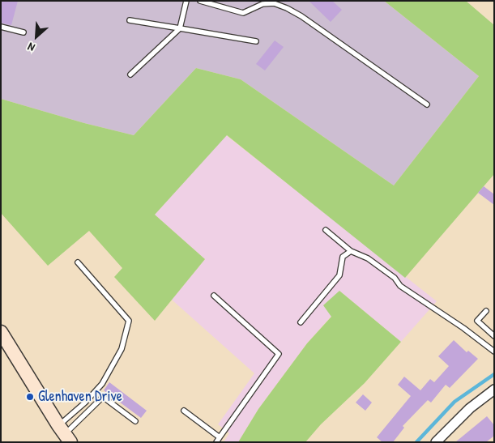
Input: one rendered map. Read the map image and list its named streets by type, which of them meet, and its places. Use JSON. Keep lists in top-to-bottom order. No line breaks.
{"places":["Glenhaven Drive"],"north":"bottom left"}
